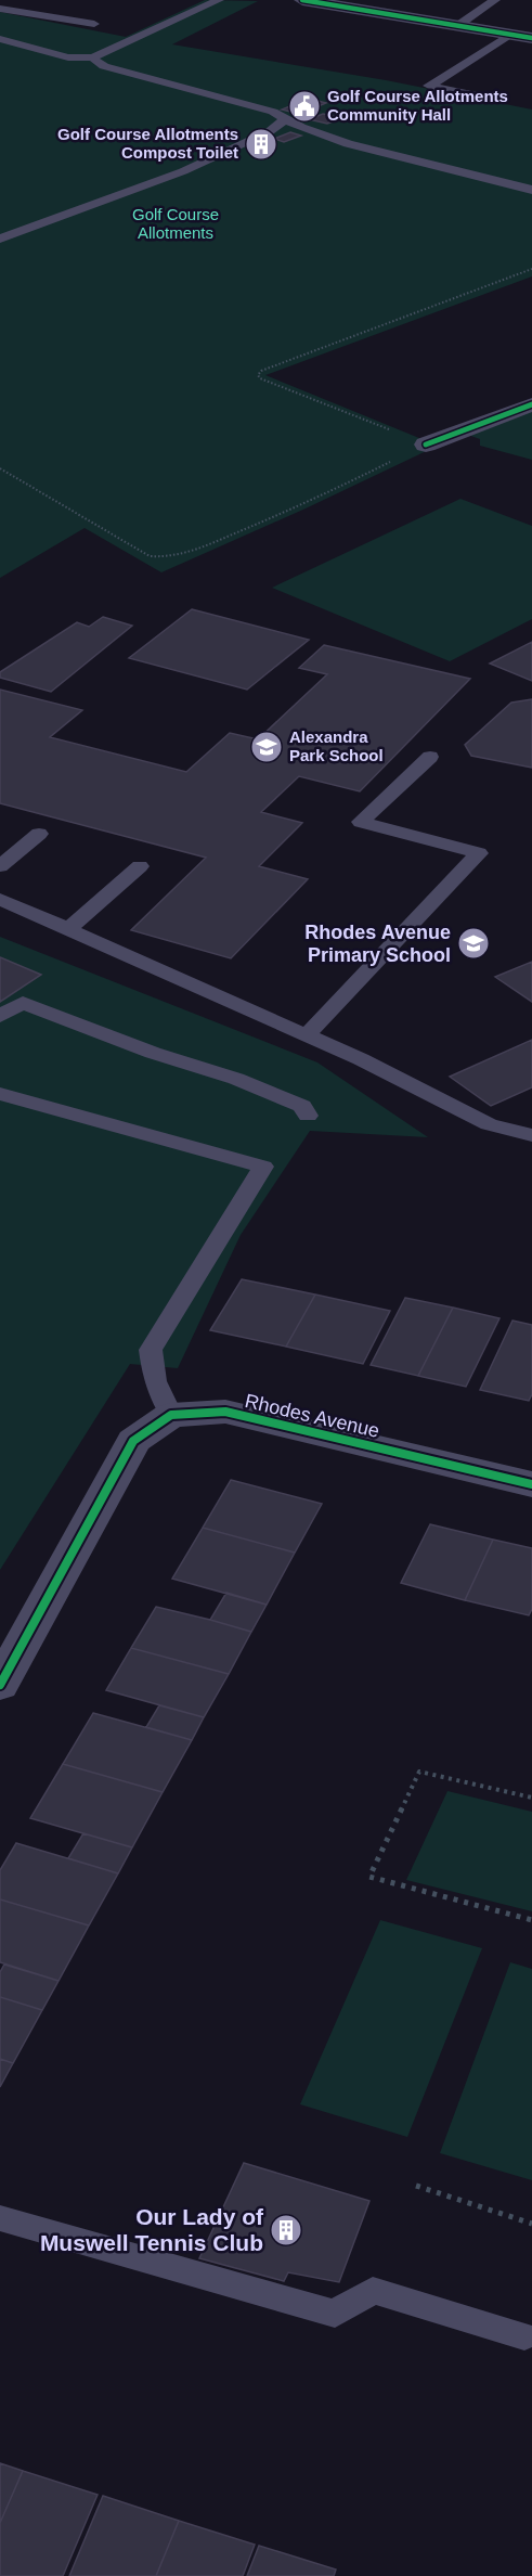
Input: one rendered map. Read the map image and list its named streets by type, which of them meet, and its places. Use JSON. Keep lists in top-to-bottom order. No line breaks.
{"streets":{"street":["Rhodes Avenue"]},"parks":["Golf Course Allotments"],"places":{"public building":["Golf Course Allotments Community Hall"],"building":["Golf Course Allotments Compost Toilet","Our Lady of Muswell Tennis Club"],"school or university":["Alexandra Park School","Rhodes Avenue Primary School"]}}
